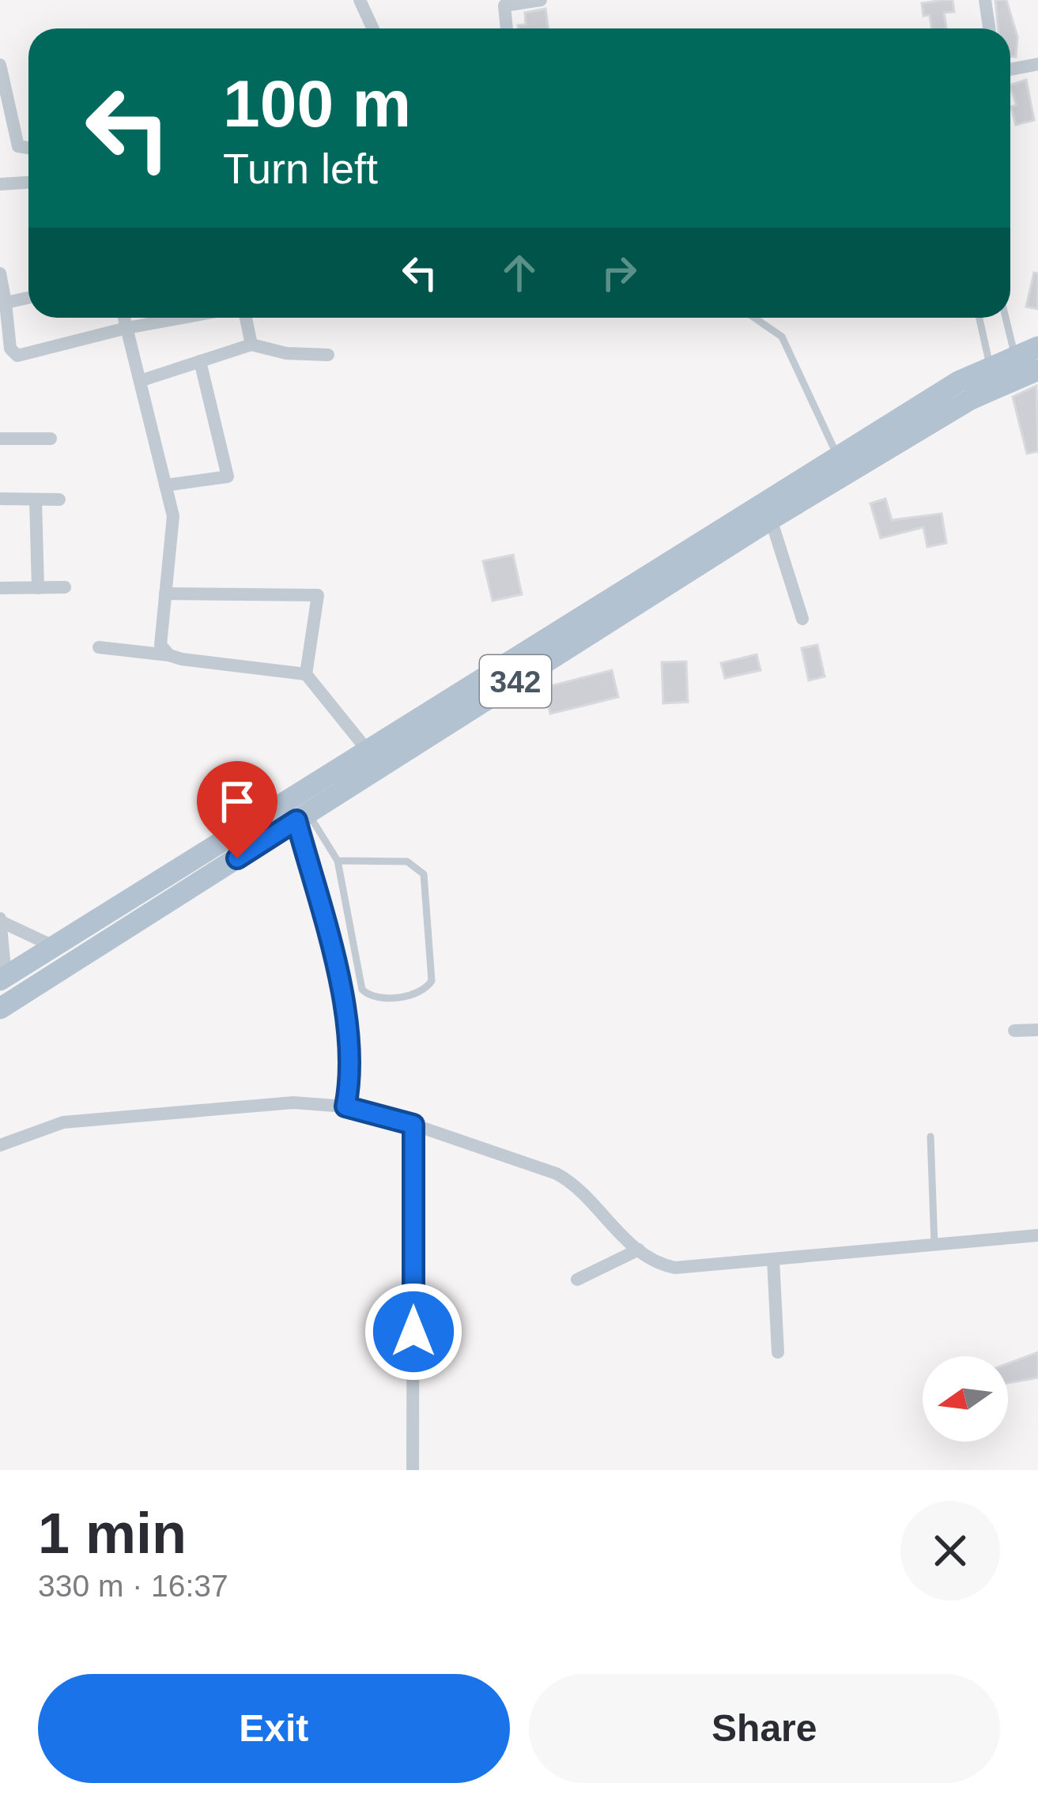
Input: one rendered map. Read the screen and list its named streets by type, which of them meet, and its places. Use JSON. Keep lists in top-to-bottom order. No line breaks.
{"streets":{"main road":["342"]},"north":"left","page":{"turn":["100 m","Turn left"],"heading":["1 min","330 m · 16:37"],"buttons":["Exit","Share"]}}
